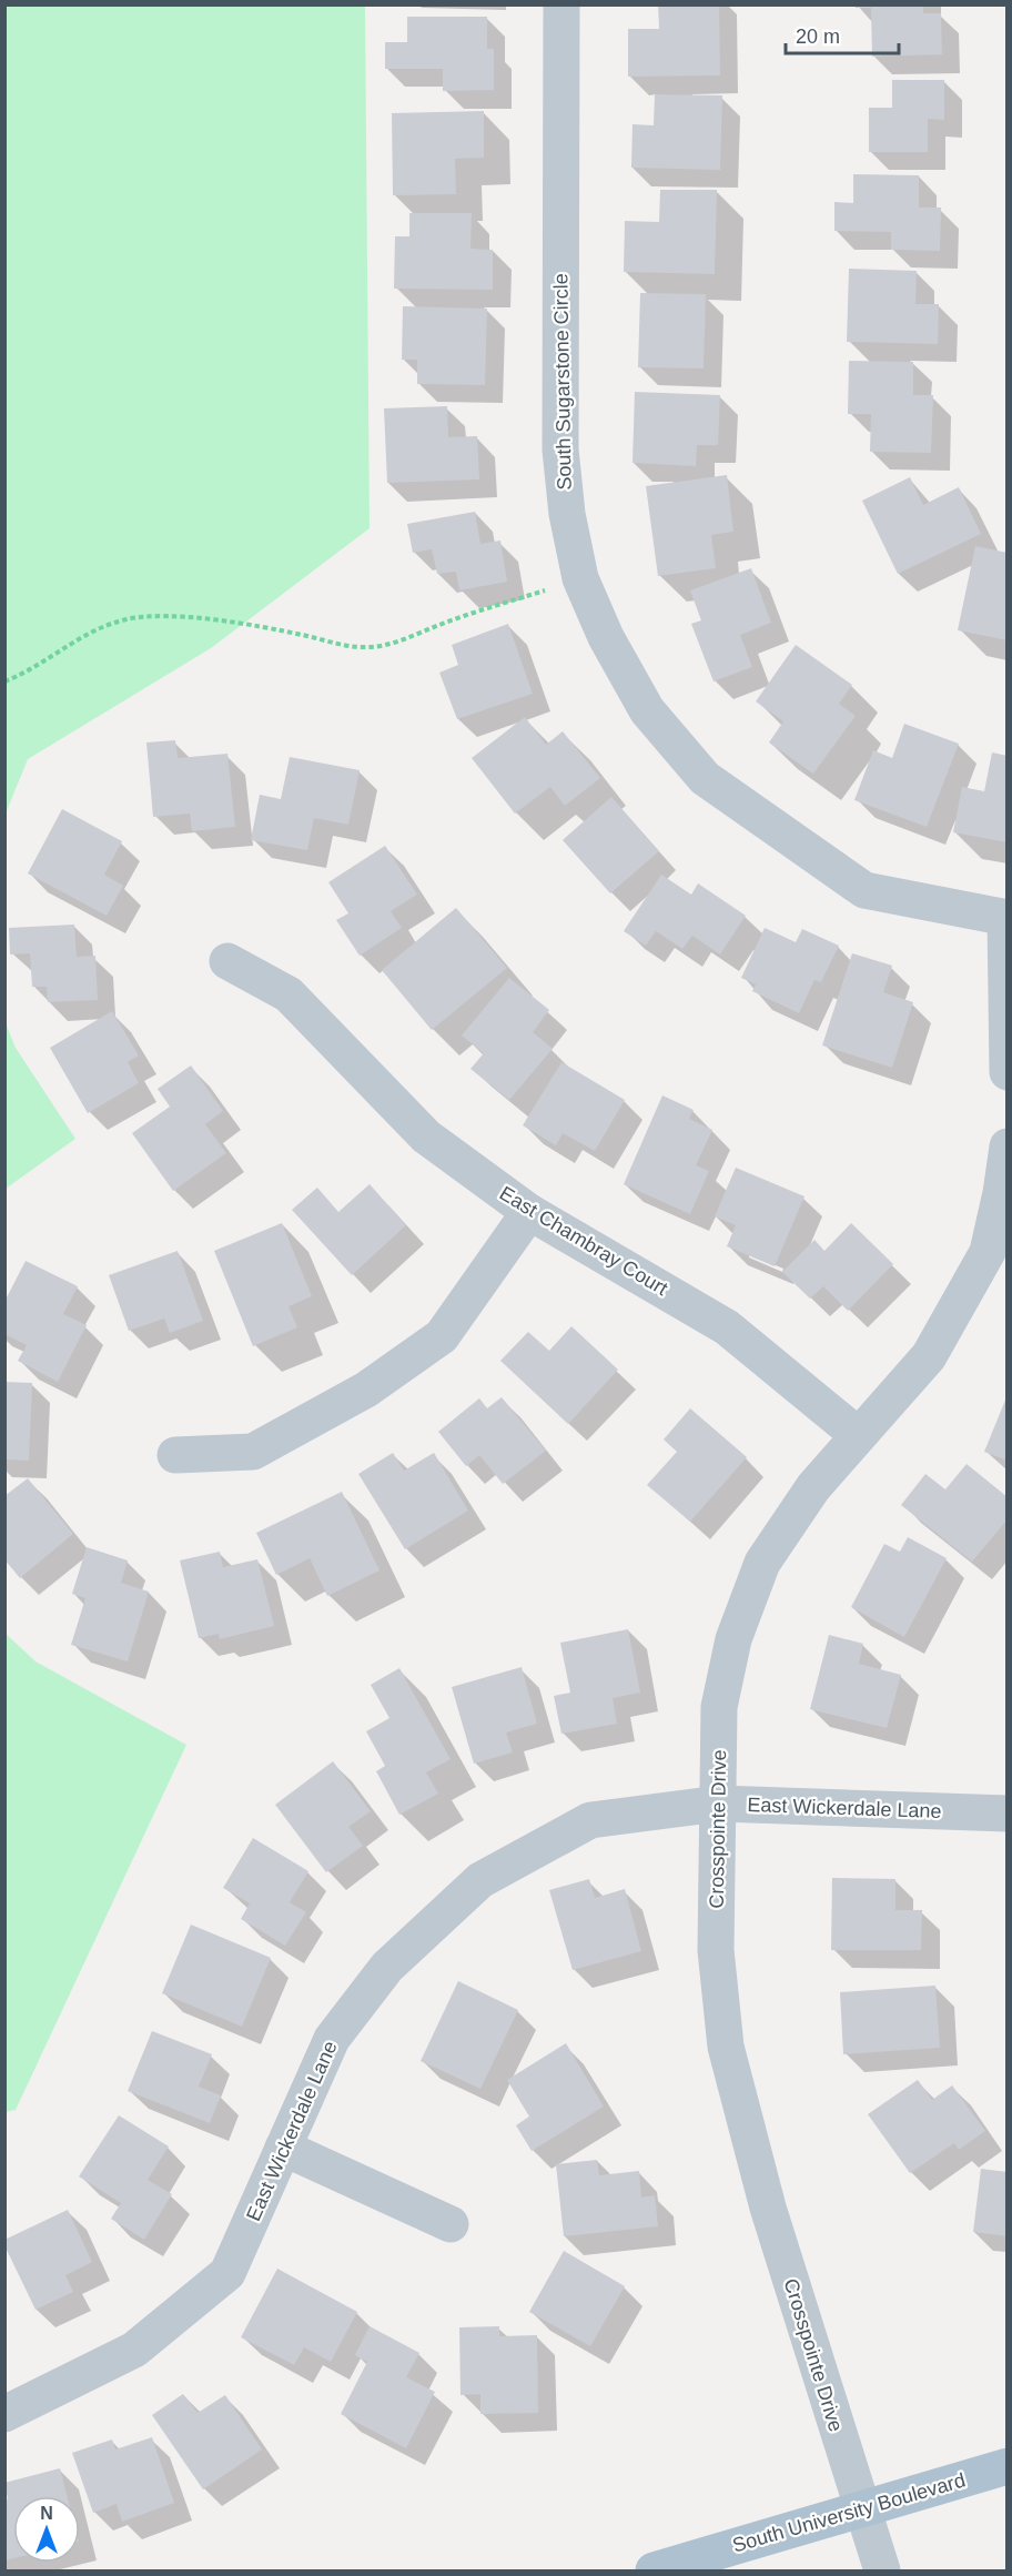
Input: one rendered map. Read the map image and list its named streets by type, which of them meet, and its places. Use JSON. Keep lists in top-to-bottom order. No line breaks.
{"streets":{"main road":["South University Boulevard"],"street":["South Sugarstone Circle","East Chambray Court","East Wickerdale Lane","Crosspointe Drive"]},"crossings":[["East Chambray Court","Crosspointe Drive"],["East Wickerdale Lane","Crosspointe Drive"],["Crosspointe Drive","South University Boulevard"]],"scale_bar":"20 m","north":"top"}
